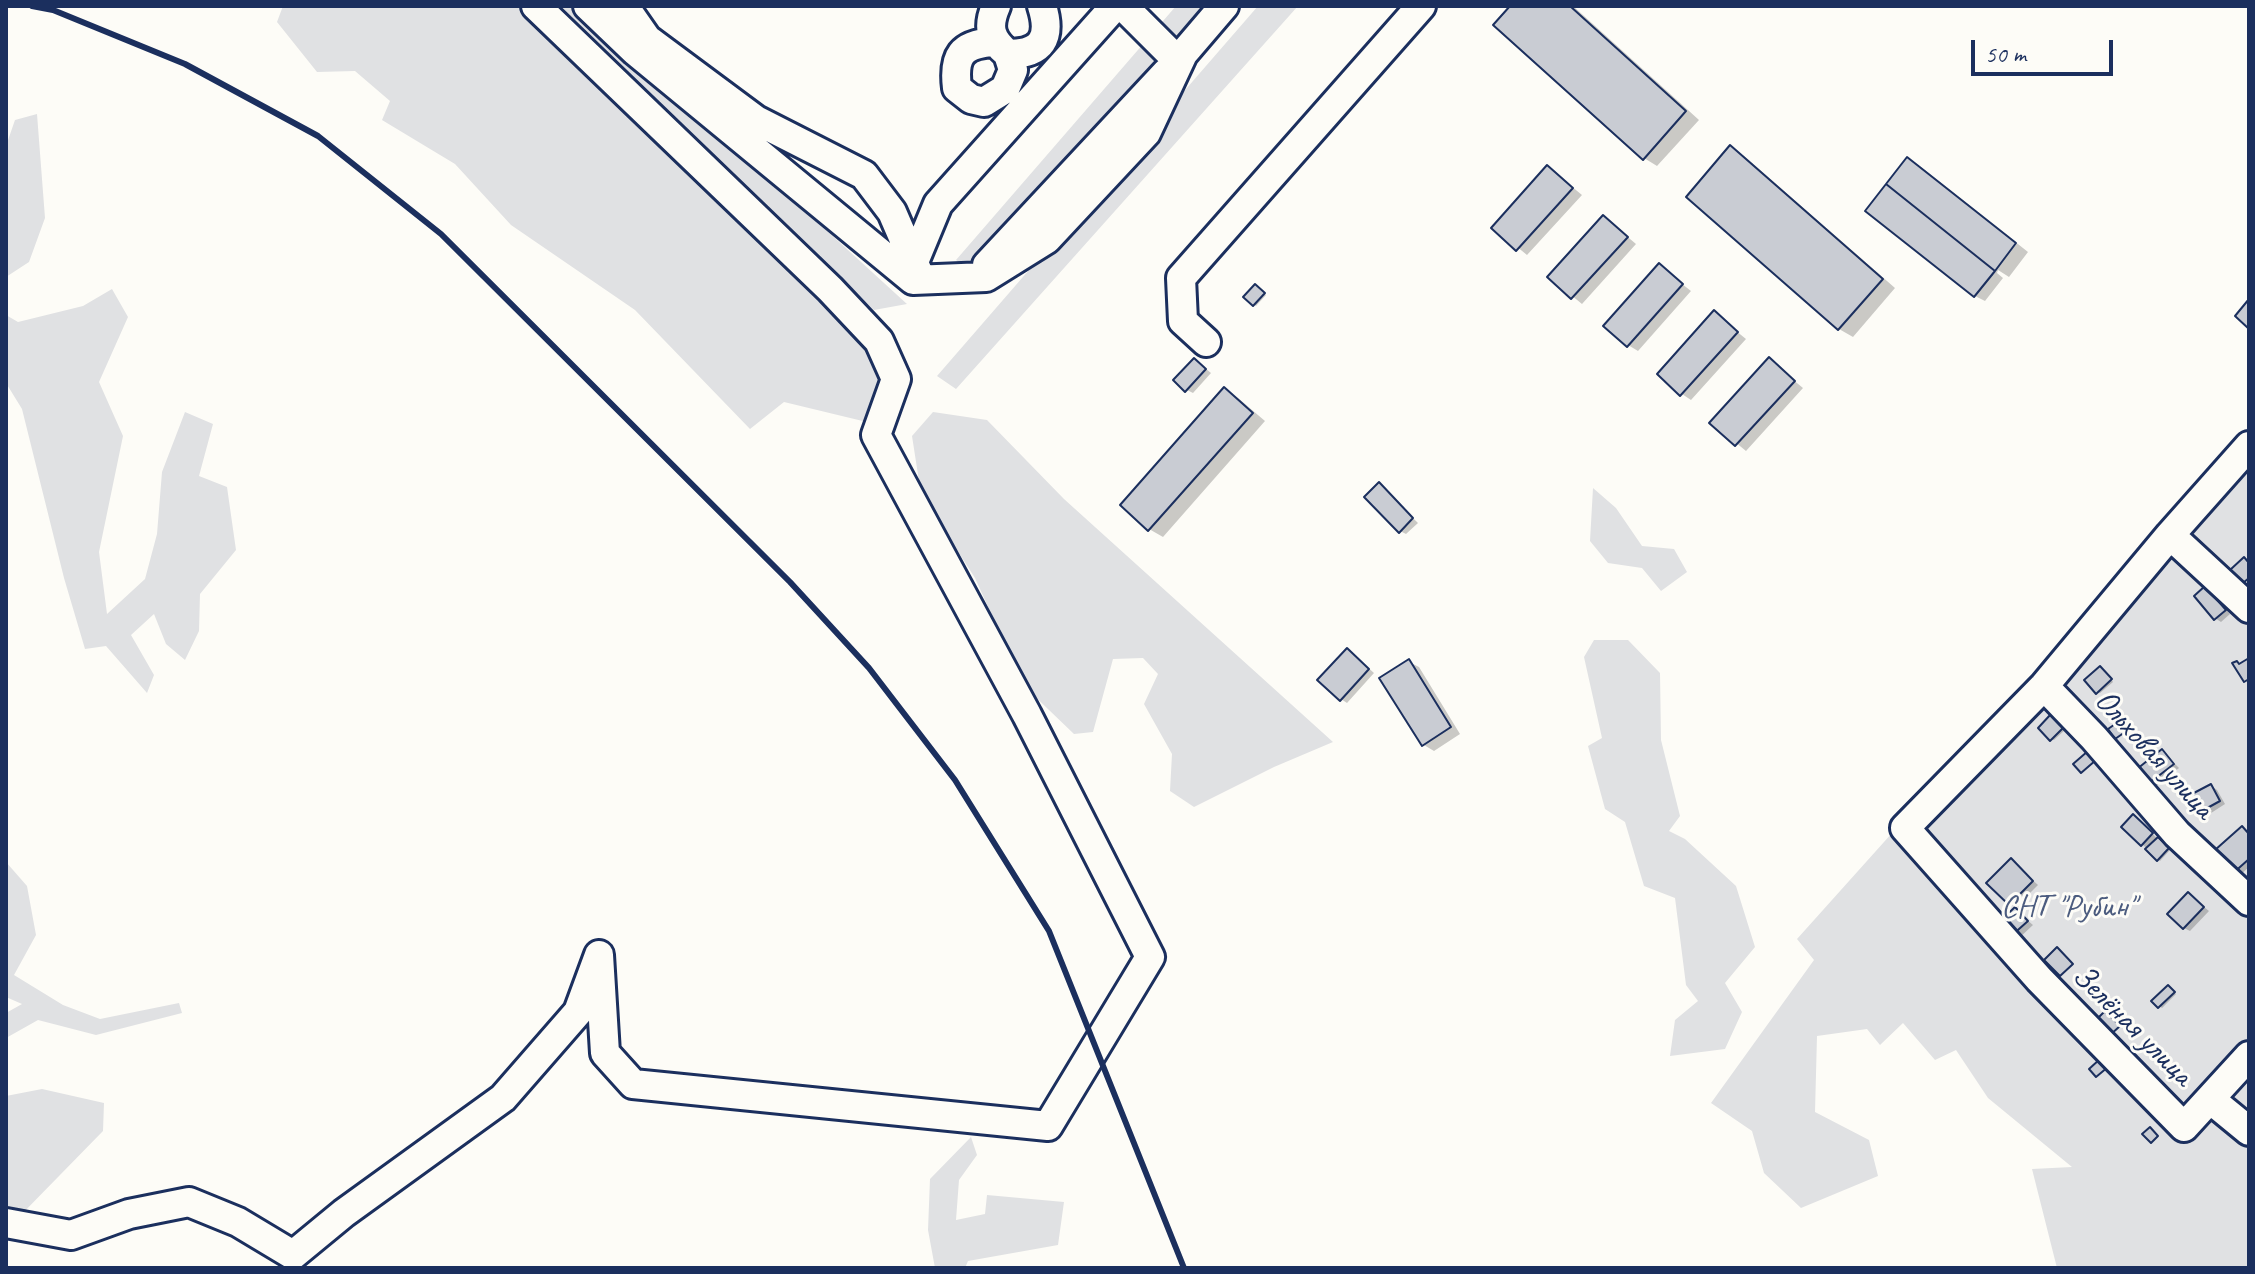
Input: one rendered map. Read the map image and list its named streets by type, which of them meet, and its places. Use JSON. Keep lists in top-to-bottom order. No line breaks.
{"streets":{"street":["Ольховая улица","Зелёная улица"]},"crossings":[["Ольховая улица","Зелёная улица"]],"parks":["СНТ \"Рубин\""],"scale_bar":"50 m"}
